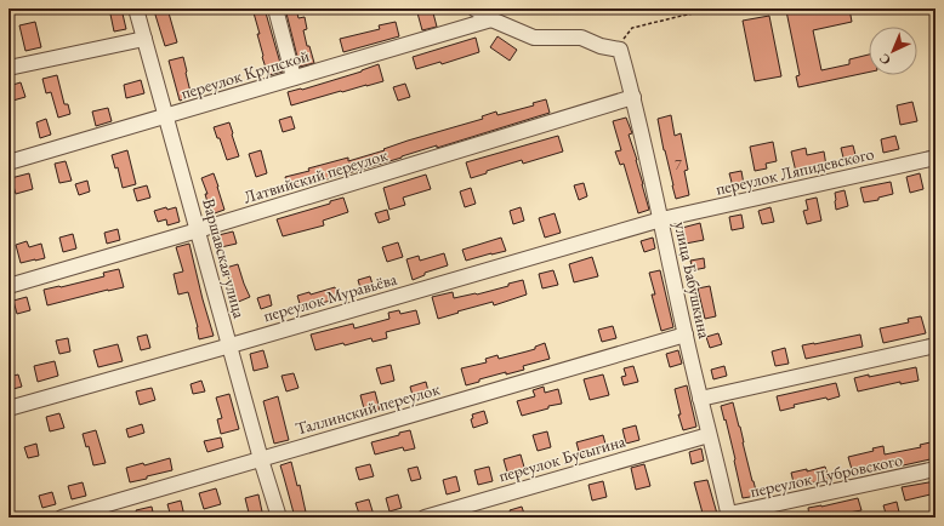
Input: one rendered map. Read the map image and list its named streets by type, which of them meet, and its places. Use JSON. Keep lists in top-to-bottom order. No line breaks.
{"streets":{"street":["переулок Крупской","переулок Ляпидевского","Латвийский переулок","Варшавская улица","улица Бабушкина","переулок Муравьёва","Таллинский переулок","переулок Бусыгина","переулок Дубровского"]},"crossings":[["переулок Крупской","Варшавская улица"],["переулок Ляпидевского","улица Бабушкина"],["переулок Ляпидевского","переулок Муравьёва"],["Латвийский переулок","Варшавская улица"],["Латвийский переулок","улица Бабушкина"],["Варшавская улица","переулок Муравьёва"],["Варшавская улица","Таллинский переулок"],["улица Бабушкина","переулок Муравьёва"],["улица Бабушкина","Таллинский переулок"],["улица Бабушкина","переулок Бусыгина"],["улица Бабушкина","переулок Дубровского"]],"house_numbers":["7"],"north":"bottom left"}
